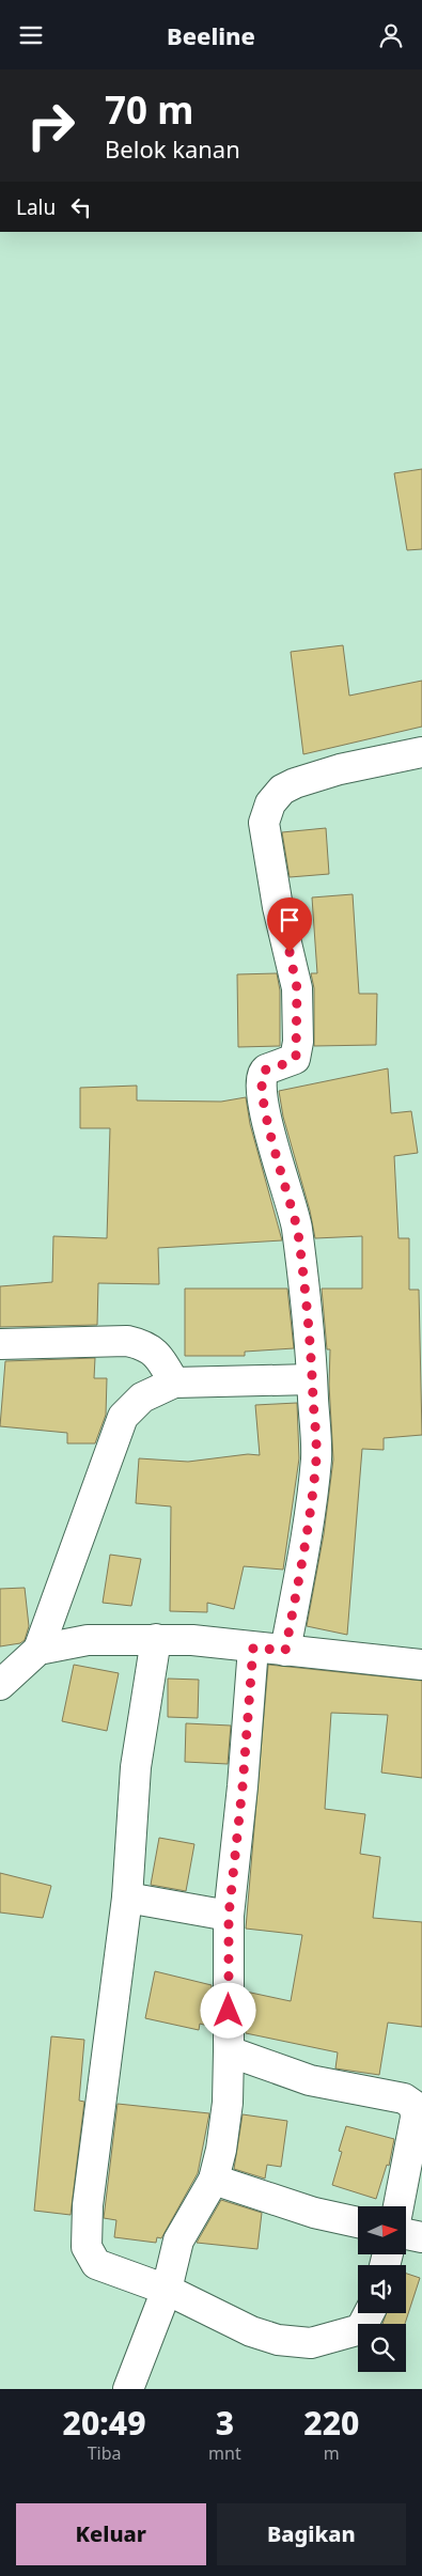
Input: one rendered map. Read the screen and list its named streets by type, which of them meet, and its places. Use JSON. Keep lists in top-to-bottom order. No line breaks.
{"north":"right","page":{"header":"Beeline","turn":["70 m","Belok kanan"],"then":"Lalu","eta":["20:49","Tiba","3","mnt","220","m"],"buttons":["Keluar","Bagikan"]}}
